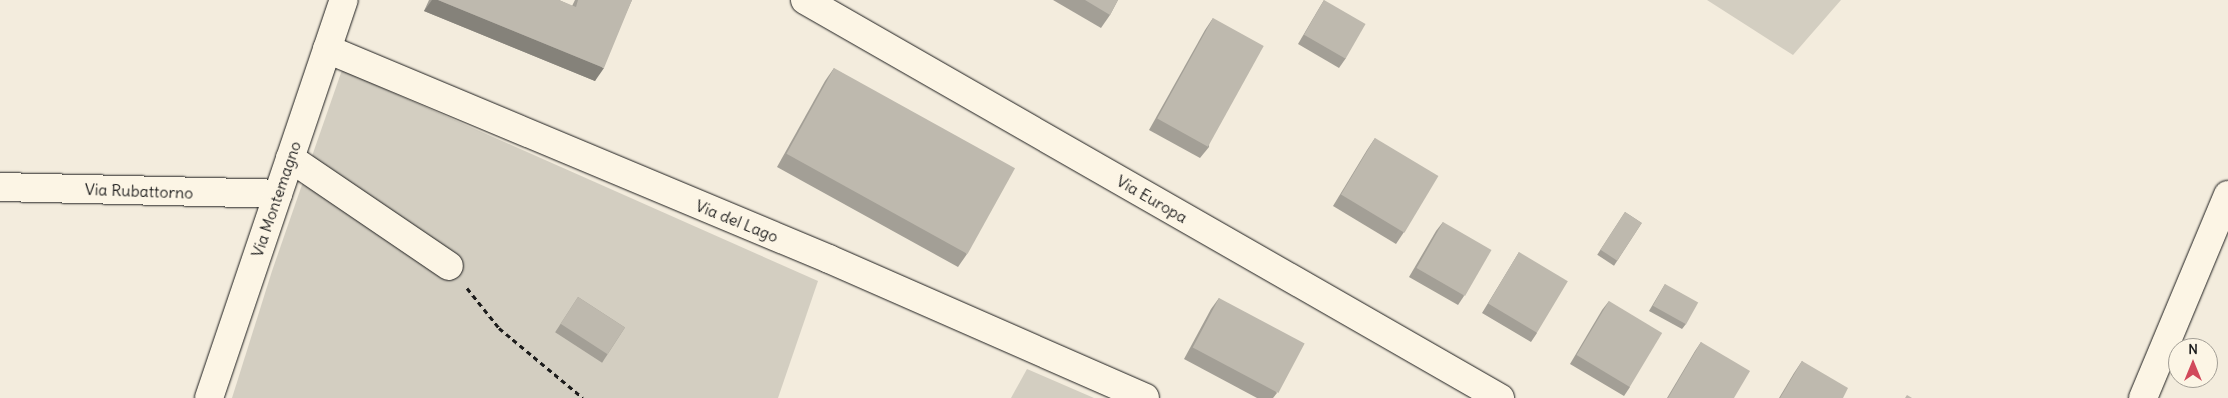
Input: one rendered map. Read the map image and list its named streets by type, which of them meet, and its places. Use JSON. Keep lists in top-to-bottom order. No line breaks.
{"streets":{"street":["Via Rubattorno","Via Montemagno","Via Europa","Via del Lago"]},"crossings":[["Via Rubattorno","Via Montemagno"],["Via Montemagno","Via del Lago"]],"north":"top"}
